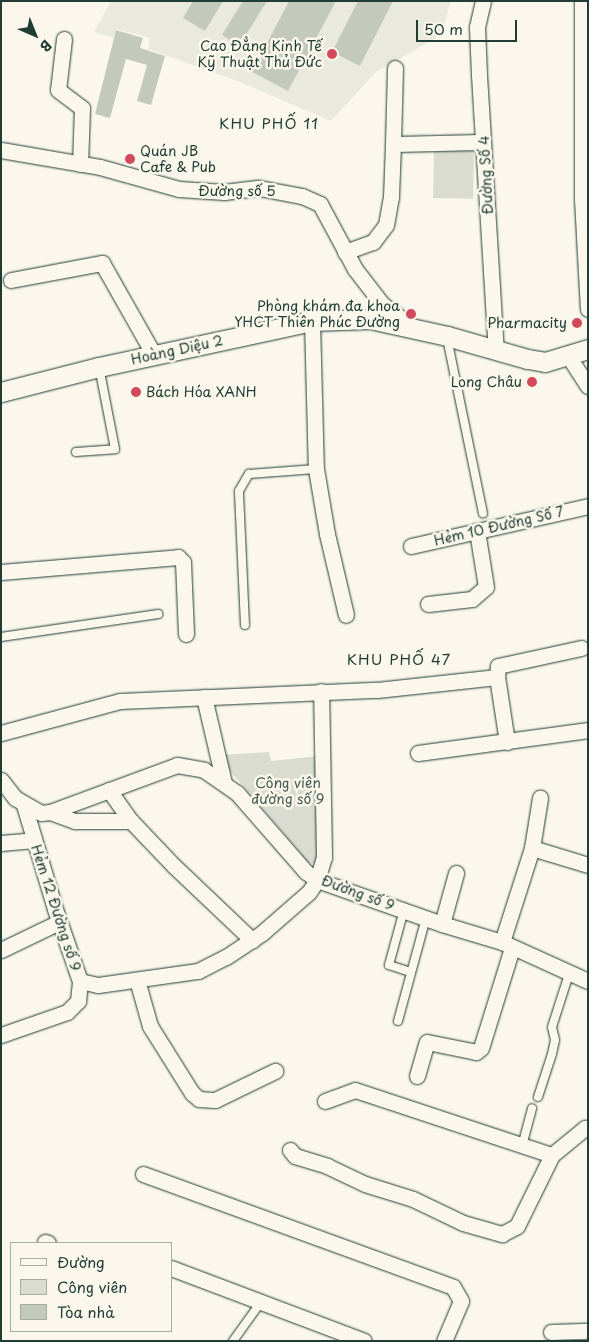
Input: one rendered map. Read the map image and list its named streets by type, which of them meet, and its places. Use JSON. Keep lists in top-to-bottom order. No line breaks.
{"streets":{"street":["Đường Số 4","Đường số 5","Hoàng Diệu 2","Hẻm 10 Đường Số 7","Đường số 9","Hẻm 12 Đường số 9"]},"crossings":[["Đường Số 4","Hoàng Diệu 2"],["Đường số 5","Hoàng Diệu 2"],["Đường số 9","Hẻm 12 Đường số 9"]],"districts":["KHU PHỐ 11","KHU PHỐ 47"],"parks":["Công viên đường số 9"],"places":["Cao Đẳng Kinh Tế Kỹ Thuật Thủ Đức","Quán JB Cafe & Pub","Phòng khám đa khoa YHCT Thiên Phúc Đường","Pharmacity","Long Châu","Bách Hóa XANH"],"legend":["Đường","Công viên","Tòa nhà"],"scale_bar":"50 m","north":"bottom right"}
